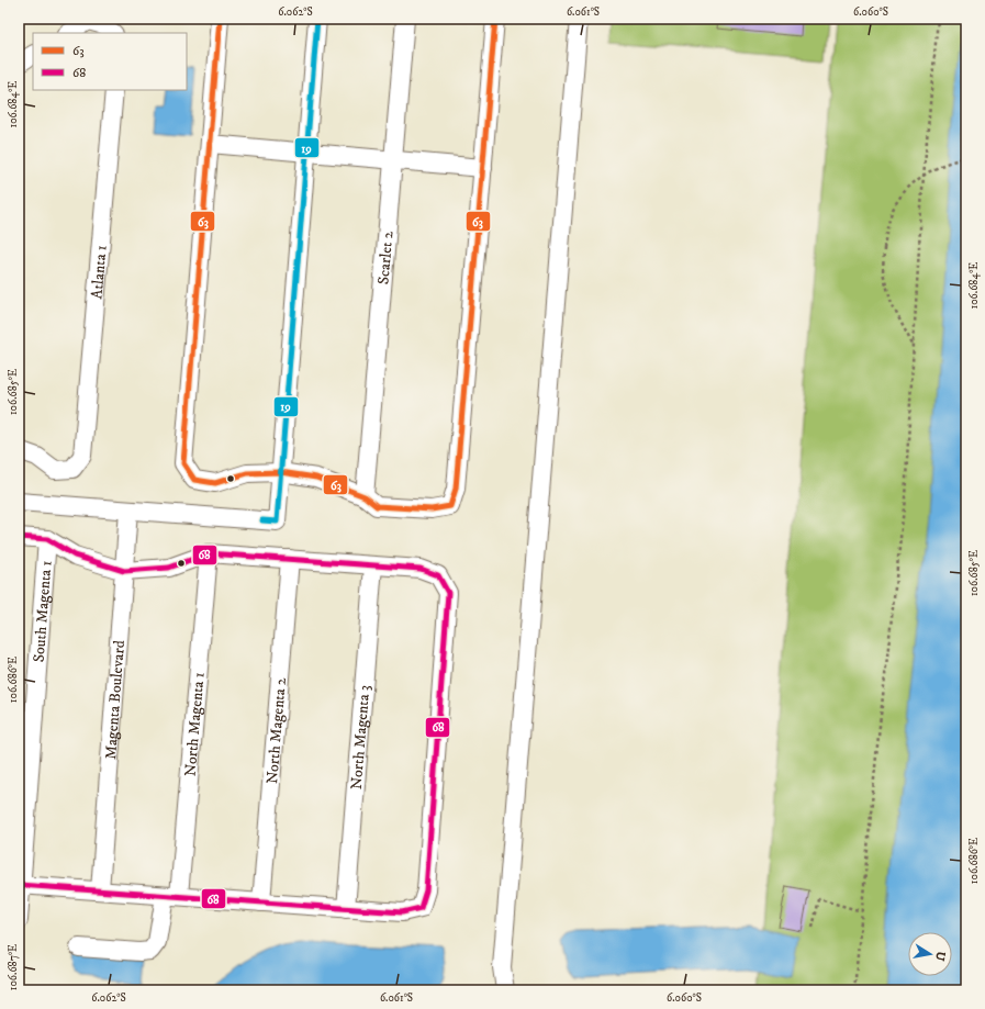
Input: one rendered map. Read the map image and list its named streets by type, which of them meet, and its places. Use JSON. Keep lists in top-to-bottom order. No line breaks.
{"streets":{"street":["Scarlet 2","Atlanta 1","South Magenta 1","Magenta Boulevard","North Magenta 1","North Magenta 2","North Magenta 3"]},"lines":["transit line 63","transit line 19","transit line 68"],"legend":["63","68"],"north":"right","coordinates":["6.062°S","6.061°S","6.060°S","106.684°E","106.685°E","106.686°E","106.687°E"]}
